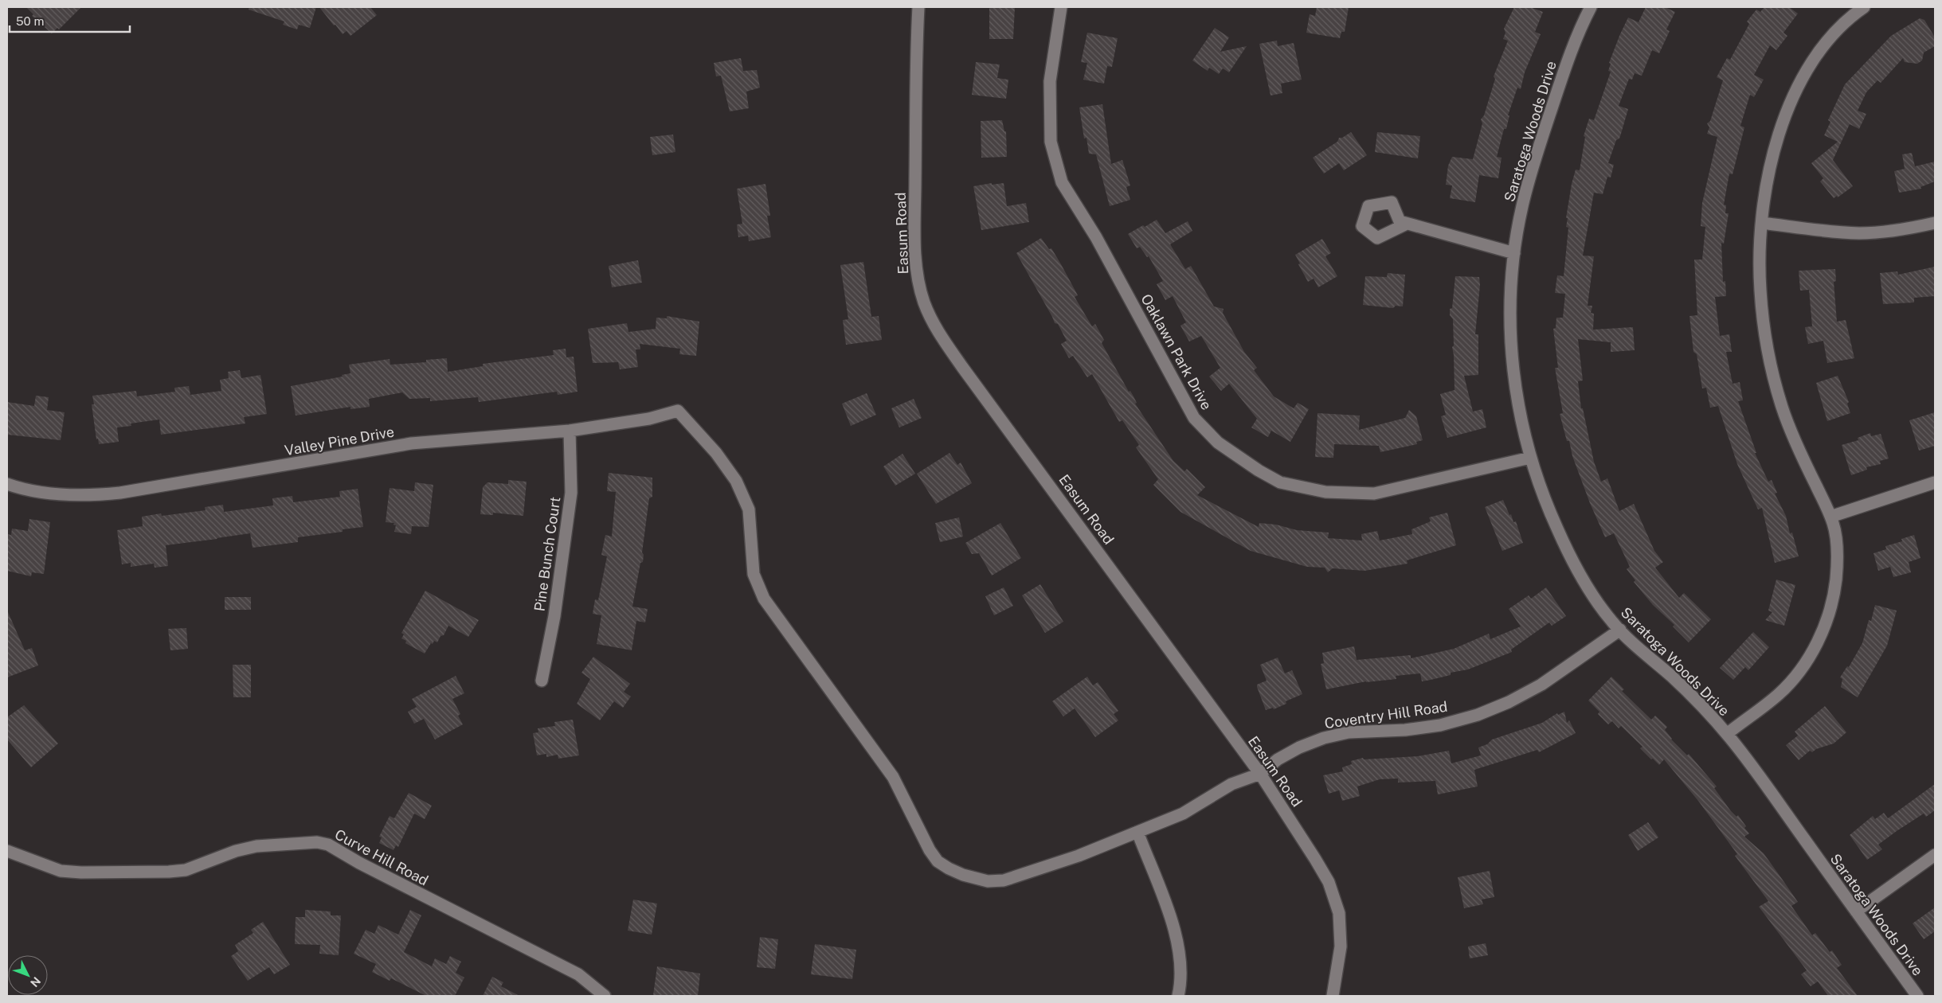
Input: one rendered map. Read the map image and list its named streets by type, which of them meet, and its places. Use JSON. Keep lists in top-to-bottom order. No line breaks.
{"streets":{"street":["Saratoga Woods Drive","Easum Road","Oaklawn Park Drive","Valley Pine Drive","Pine Bunch Court","Coventry Hill Road","Curve Hill Road"]},"crossings":[["Saratoga Woods Drive","Oaklawn Park Drive"],["Saratoga Woods Drive","Coventry Hill Road"],["Easum Road","Coventry Hill Road"],["Valley Pine Drive","Pine Bunch Court"],["Valley Pine Drive","Coventry Hill Road"]],"scale_bar":"50 m","north":"bottom right"}
